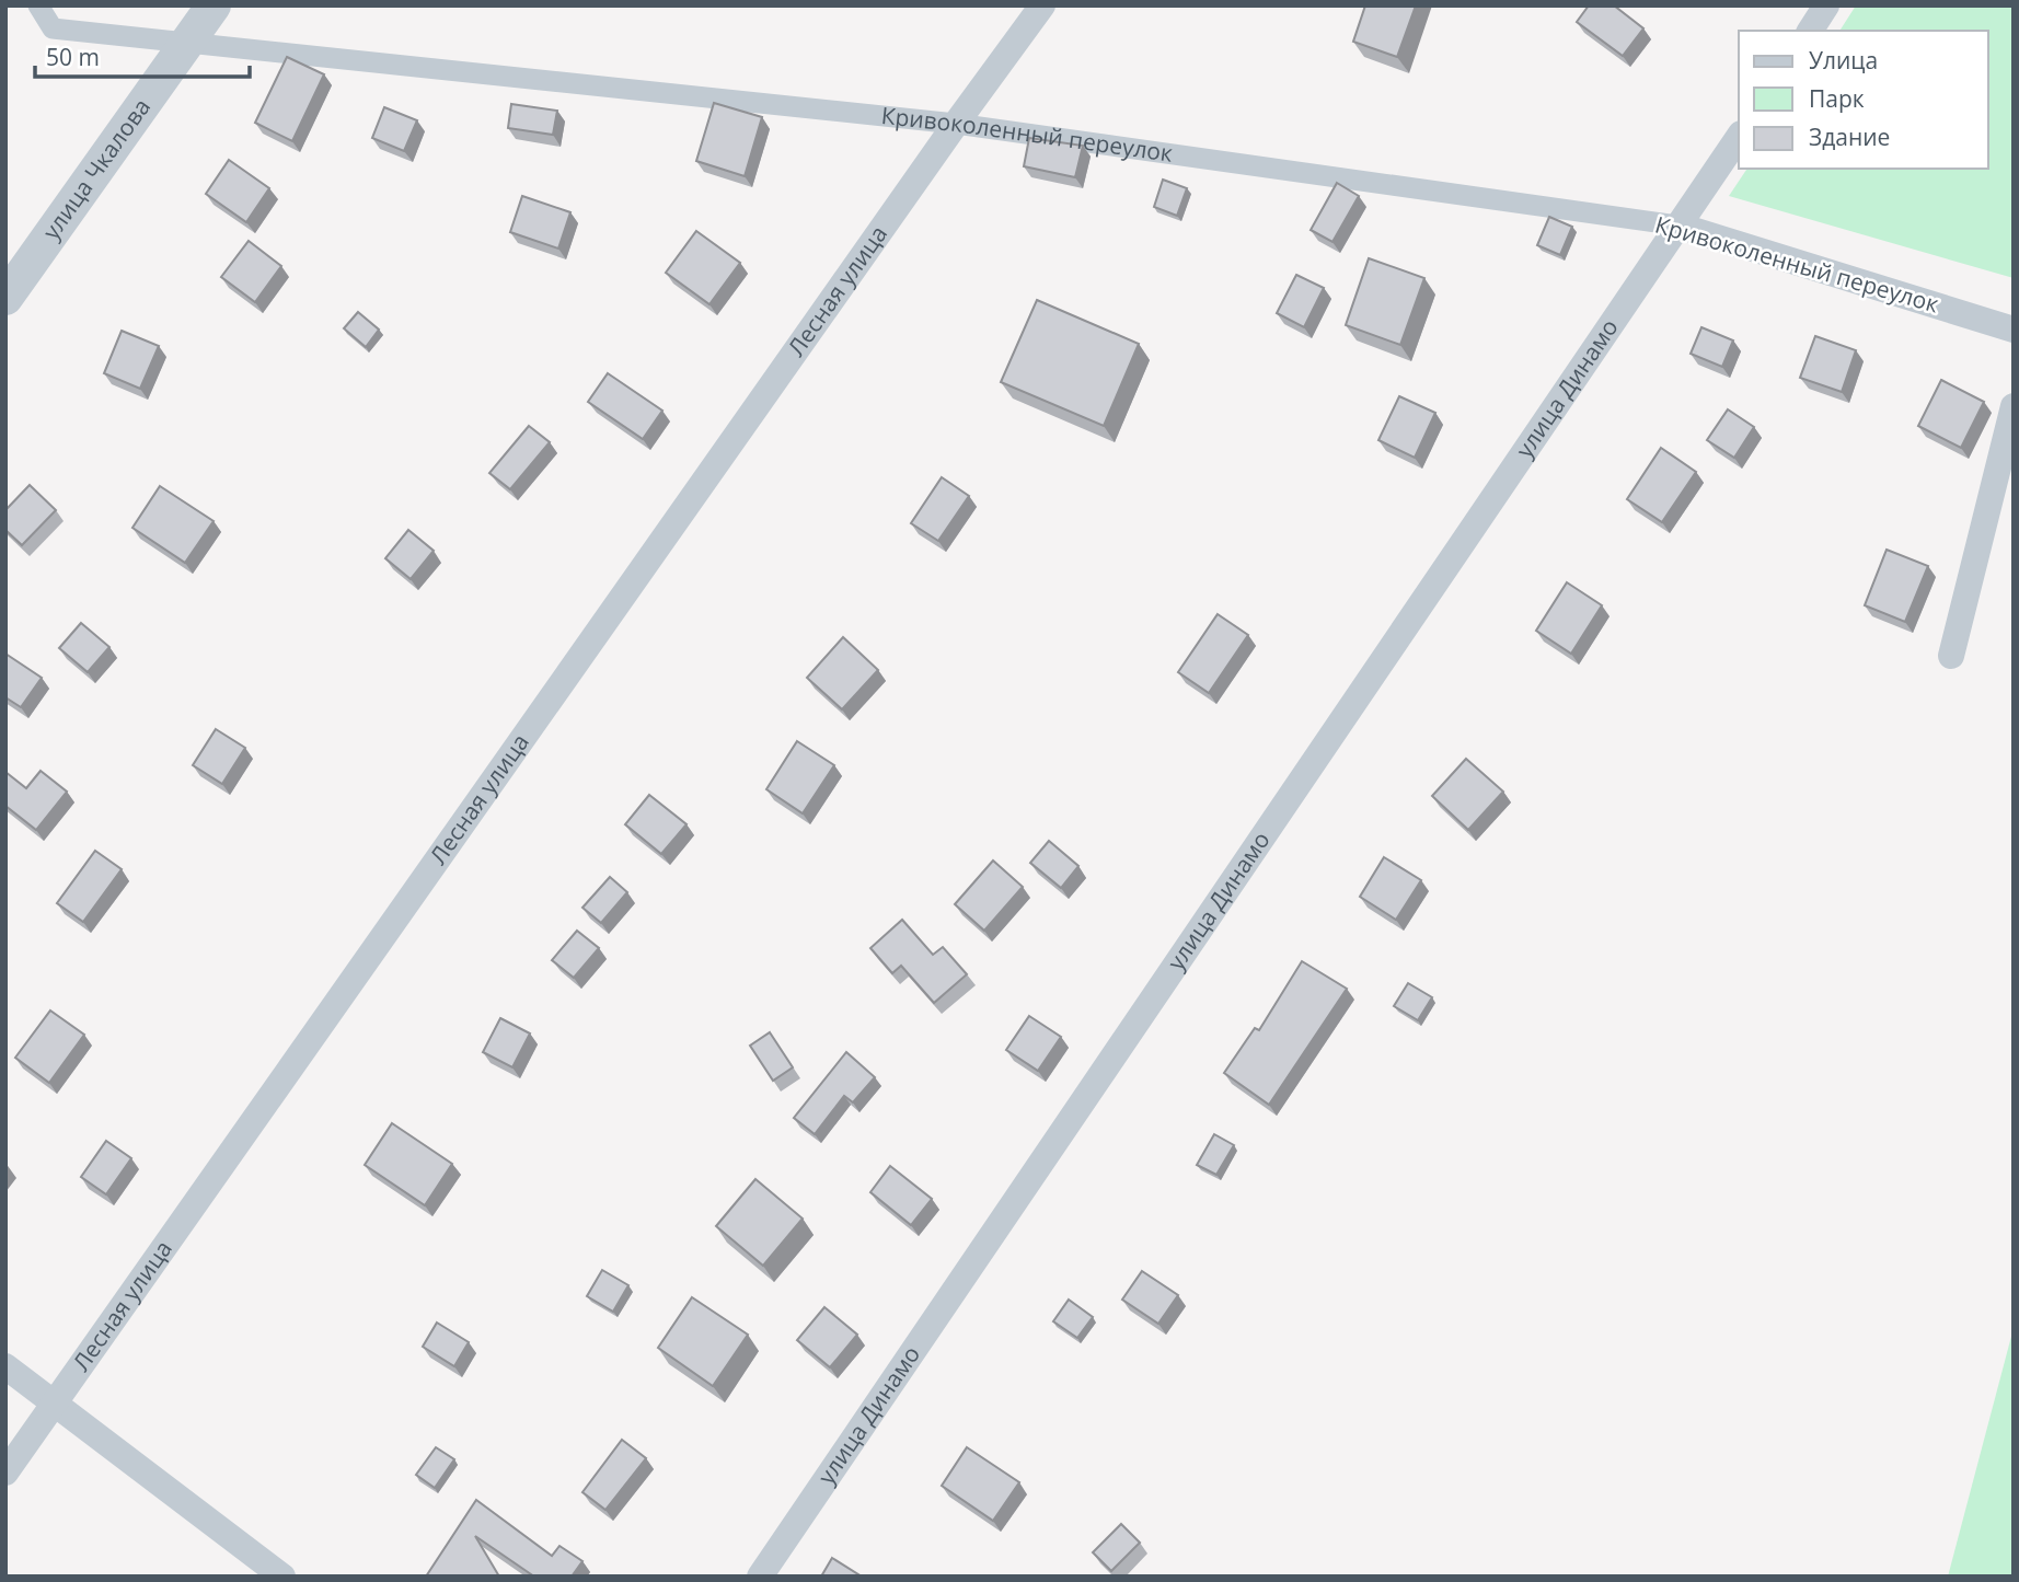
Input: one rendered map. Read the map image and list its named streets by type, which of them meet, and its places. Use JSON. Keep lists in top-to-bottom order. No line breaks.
{"streets":{"street":["Кривоколенный переулок","улица Чкалова","Лесная улица","улица Динамо"]},"crossings":[["Кривоколенный переулок","улица Чкалова"],["Кривоколенный переулок","Лесная улица"],["Кривоколенный переулок","улица Динамо"]],"legend":["Улица","Парк","Здание"],"scale_bar":"50 m"}
